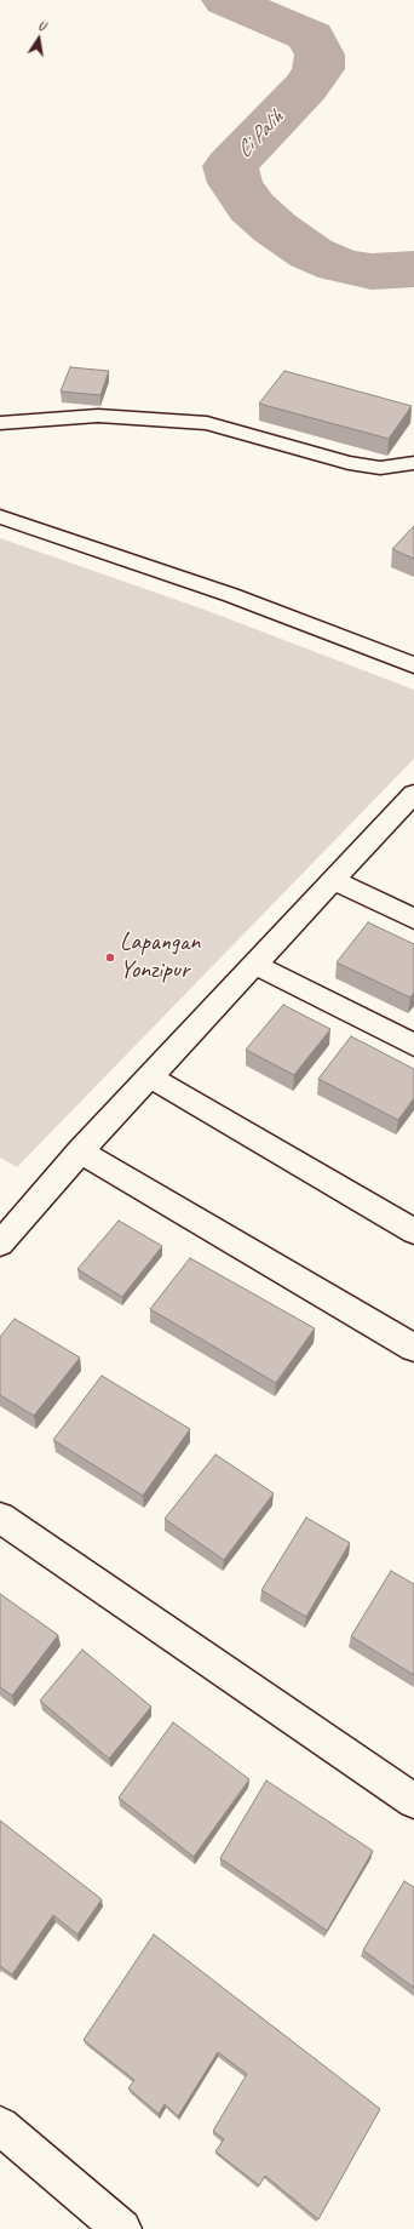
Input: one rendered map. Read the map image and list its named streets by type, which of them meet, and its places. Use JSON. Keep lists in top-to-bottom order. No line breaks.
{"water":["Ci Palih"],"places":["Lapangan Yonzipur"],"north":"top"}
